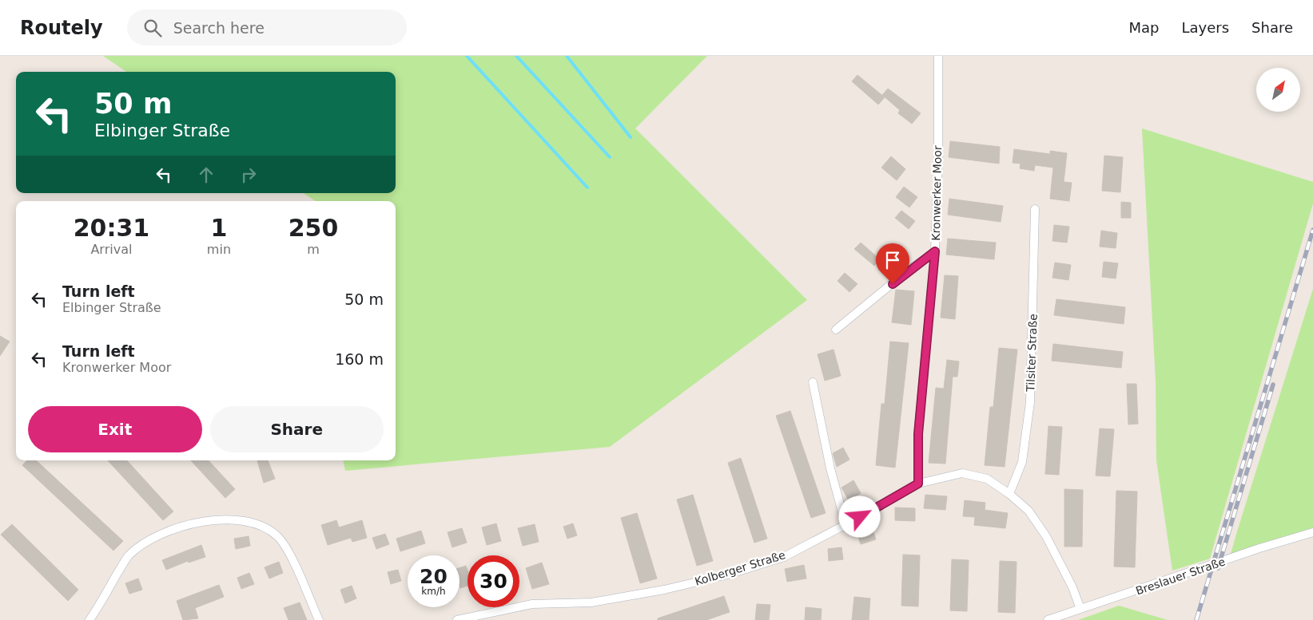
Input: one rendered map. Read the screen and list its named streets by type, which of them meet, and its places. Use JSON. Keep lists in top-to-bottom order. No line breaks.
{"streets":{"street":["Kronwerker Moor","Tilsiter Straße","Kolberger Straße","Breslauer Straße"]},"crossings":[["Tilsiter Straße","Kolberger Straße"],["Kolberger Straße","Breslauer Straße"]],"north":"top right","page":{"header":"Routely","search":"Search here","nav":["Map","Layers","Share"],"turn":["50 m","Elbinger Straße"],"eta":["20:31","Arrival","1","min","250","m"],"list":[{"name":"Turn left","note":"Elbinger Straße","value":"50 m"},{"name":"Turn left","note":"Kronwerker Moor","value":"160 m"}],"buttons":["Exit","Share"],"speed":"20 km/h","limit":"30"}}
